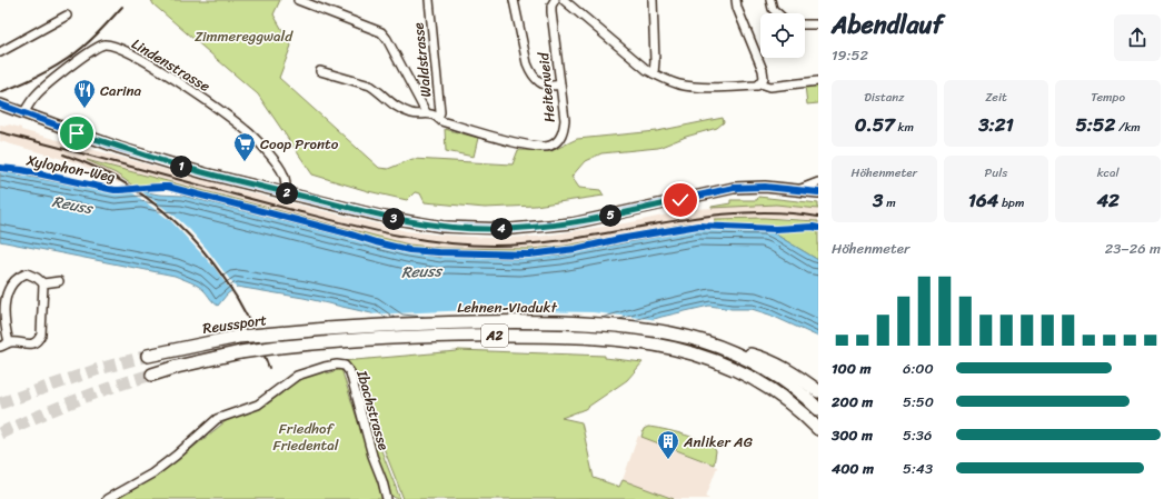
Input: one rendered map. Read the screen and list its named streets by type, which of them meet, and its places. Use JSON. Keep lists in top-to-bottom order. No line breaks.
{"streets":{"highway":["Lehnen-Viadukt","Reussport","A2"],"street":["Waldstrasse","Lindenstrasse","Heiterweid","Ibachstrasse"],"cycle path":["Xylophon-Weg"]},"crossings":[["Waldstrasse","Heiterweid"],["Lehnen-Viadukt","Reussport"],["Lehnen-Viadukt","A2"]],"water":["Reuss"],"parks":["Zimmereggwald","Friedhof Friedental"],"places":{"restaurant":["Carina"],"supermarket":["Coop Pronto"],"building":["Anliker AG"]},"page":{"heading":["Abendlauf","19:52"],"stats":[["Distanz","0.57 km"],["Zeit","3:21"],["Tempo","5:52 /km"],["Höhenmeter","3 m"],["Puls","164 bpm"],["kcal","42"]],"pins":["1","2","5","3","4"],"chart":["Höhenmeter","23–26 m"],"list":[{"name":"100 m","note":"6:00"},{"name":"200 m","note":"5:50"},{"name":"300 m","note":"5:36"},{"name":"400 m","note":"5:43"}]}}
